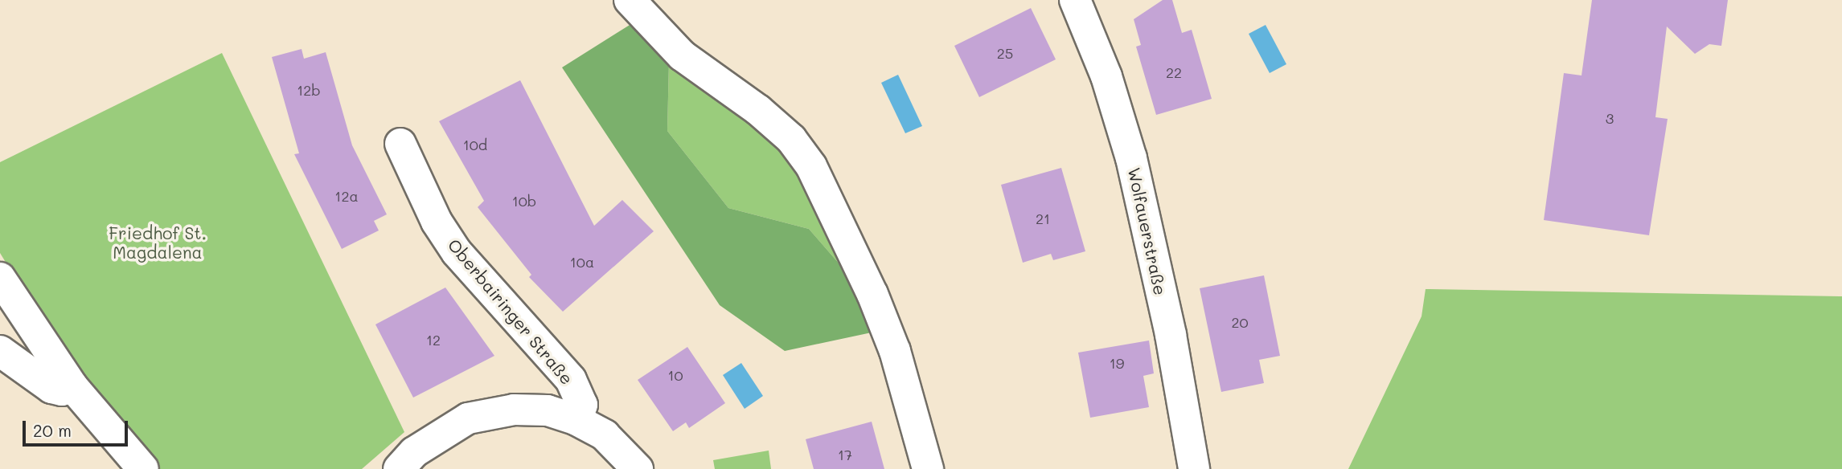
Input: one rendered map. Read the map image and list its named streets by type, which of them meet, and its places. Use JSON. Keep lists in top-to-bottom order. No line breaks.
{"streets":{"street":["Wolfauerstraße","Oberbairinger Straße"]},"parks":["Friedhof St. Magdalena"],"house_numbers":["25","22","12b","3","10d","12a","10b","21","10a","20","12","19","10","17"],"scale_bar":"20 m"}
